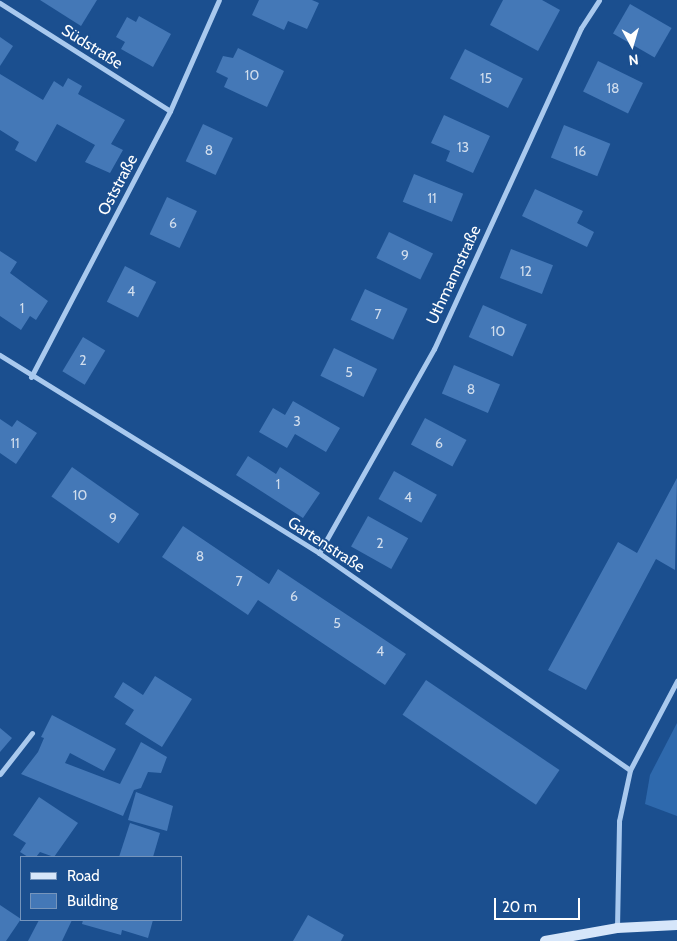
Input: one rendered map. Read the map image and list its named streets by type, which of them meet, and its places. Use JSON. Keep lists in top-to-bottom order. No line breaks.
{"streets":{"street":["Südstraße","Oststraße","Uthmannstraße","Gartenstraße"]},"crossings":[["Südstraße","Oststraße"],["Oststraße","Gartenstraße"],["Uthmannstraße","Gartenstraße"]],"house_numbers":["10","15","18","13","8","16","11","6","9","12","4","1","7","10","2","5","8","3","11","6","1","10","4","9","2","8","7","6","5","4"],"legend":["Road","Building"],"scale_bar":"20 m","north":"bottom"}
